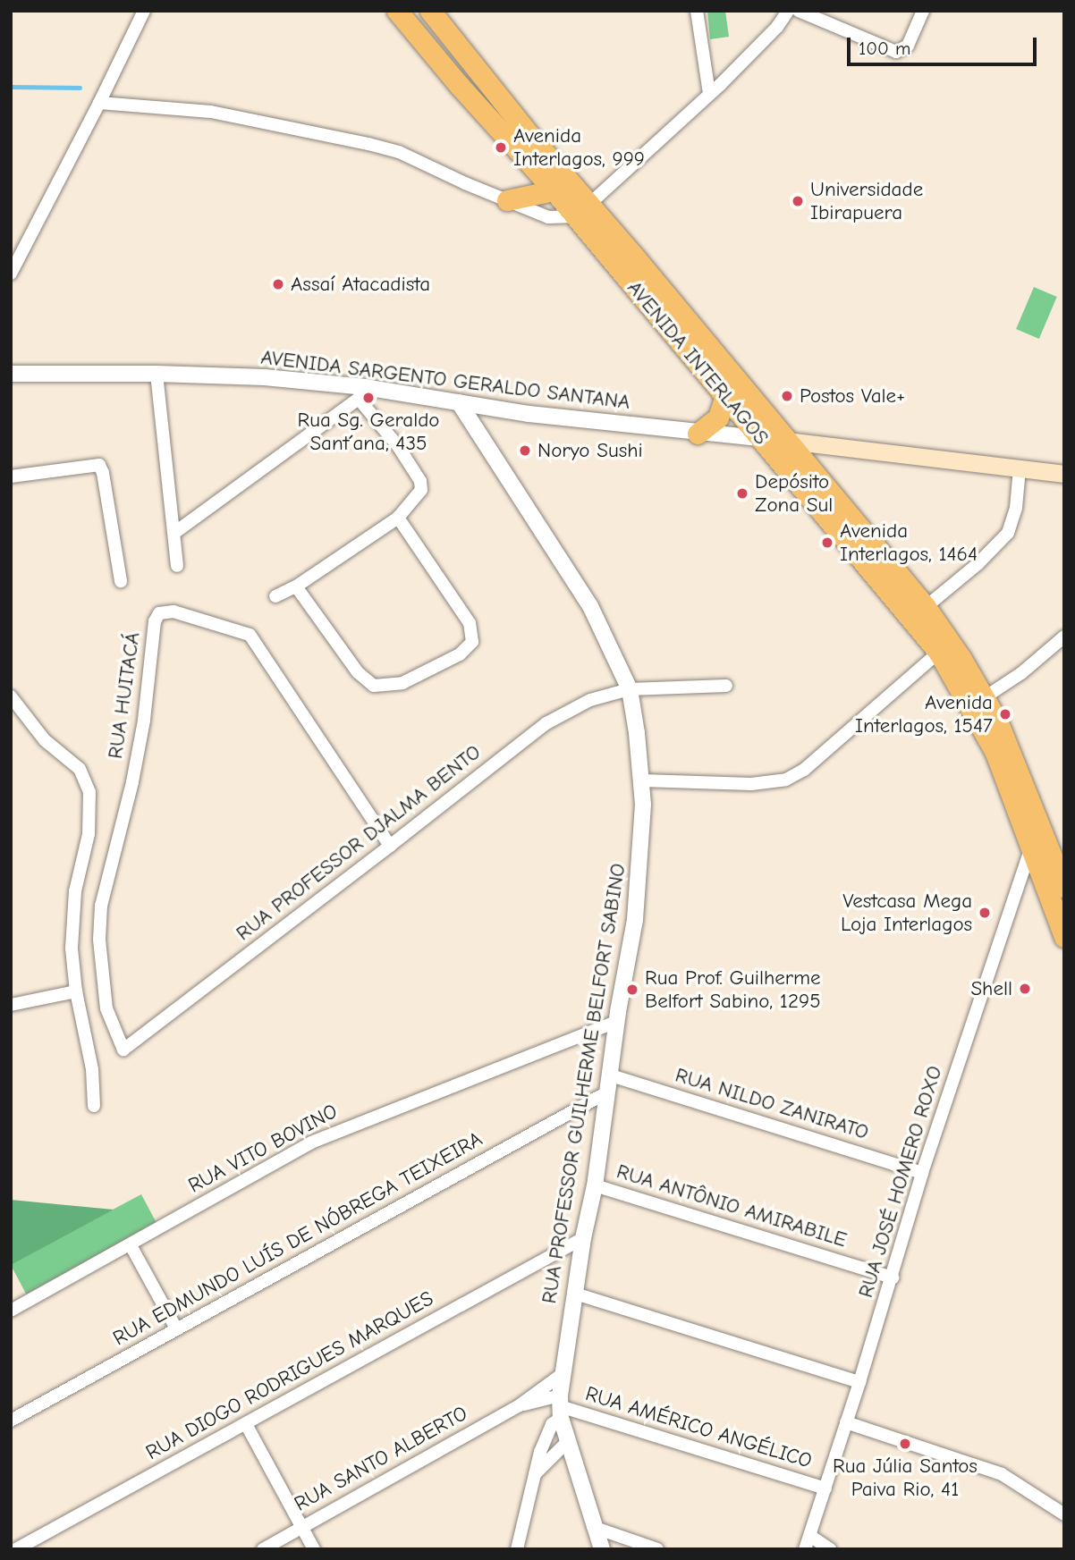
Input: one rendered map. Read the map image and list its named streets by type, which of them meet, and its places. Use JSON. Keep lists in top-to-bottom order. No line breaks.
{"streets":{"main road":["AVENIDA INTERLAGOS"],"street":["AVENIDA SARGENTO GERALDO SANTANA","RUA HUITACÁ","RUA PROFESSOR DJALMA BENTO","RUA PROFESSOR GUILHERME BELFORT SABINO","RUA NILDO ZANIRATO","RUA VITO BOVINO","RUA JOSÉ HOMERO ROXO","RUA ANTÔNIO AMIRABILE","RUA EDMUNDO LUÍS DE NÓBREGA TEIXEIRA","RUA DIOGO RODRIGUES MARQUES","RUA AMÉRICO ANGÉLICO","RUA SANTO ALBERTO"]},"crossings":[["AVENIDA INTERLAGOS","AVENIDA SARGENTO GERALDO SANTANA"],["AVENIDA INTERLAGOS","RUA JOSÉ HOMERO ROXO"],["AVENIDA SARGENTO GERALDO SANTANA","RUA PROFESSOR GUILHERME BELFORT SABINO"],["RUA HUITACÁ","RUA PROFESSOR DJALMA BENTO"],["RUA PROFESSOR DJALMA BENTO","RUA PROFESSOR GUILHERME BELFORT SABINO"],["RUA PROFESSOR GUILHERME BELFORT SABINO","RUA NILDO ZANIRATO"],["RUA PROFESSOR GUILHERME BELFORT SABINO","RUA VITO BOVINO"],["RUA PROFESSOR GUILHERME BELFORT SABINO","RUA ANTÔNIO AMIRABILE"],["RUA PROFESSOR GUILHERME BELFORT SABINO","RUA EDMUNDO LUÍS DE NÓBREGA TEIXEIRA"],["RUA PROFESSOR GUILHERME BELFORT SABINO","RUA DIOGO RODRIGUES MARQUES"],["RUA PROFESSOR GUILHERME BELFORT SABINO","RUA AMÉRICO ANGÉLICO"],["RUA PROFESSOR GUILHERME BELFORT SABINO","RUA SANTO ALBERTO"],["RUA NILDO ZANIRATO","RUA JOSÉ HOMERO ROXO"],["RUA JOSÉ HOMERO ROXO","RUA ANTÔNIO AMIRABILE"],["RUA JOSÉ HOMERO ROXO","RUA AMÉRICO ANGÉLICO"],["RUA AMÉRICO ANGÉLICO","RUA SANTO ALBERTO"]],"places":["Avenida Interlagos, 999","Universidade Ibirapuera","Assaí Atacadista","Postos Vale+","Rua Sg. Geraldo Sant´ana, 435","Noryo Sushi","Depósito Zona Sul","Avenida Interlagos, 1464","Avenida Interlagos, 1547","Vestcasa Mega Loja Interlagos","Shell","Rua Prof. Guilherme Belfort Sabino, 1295","Rua Júlia Santos Paiva Rio, 41"],"scale_bar":"100 m"}
